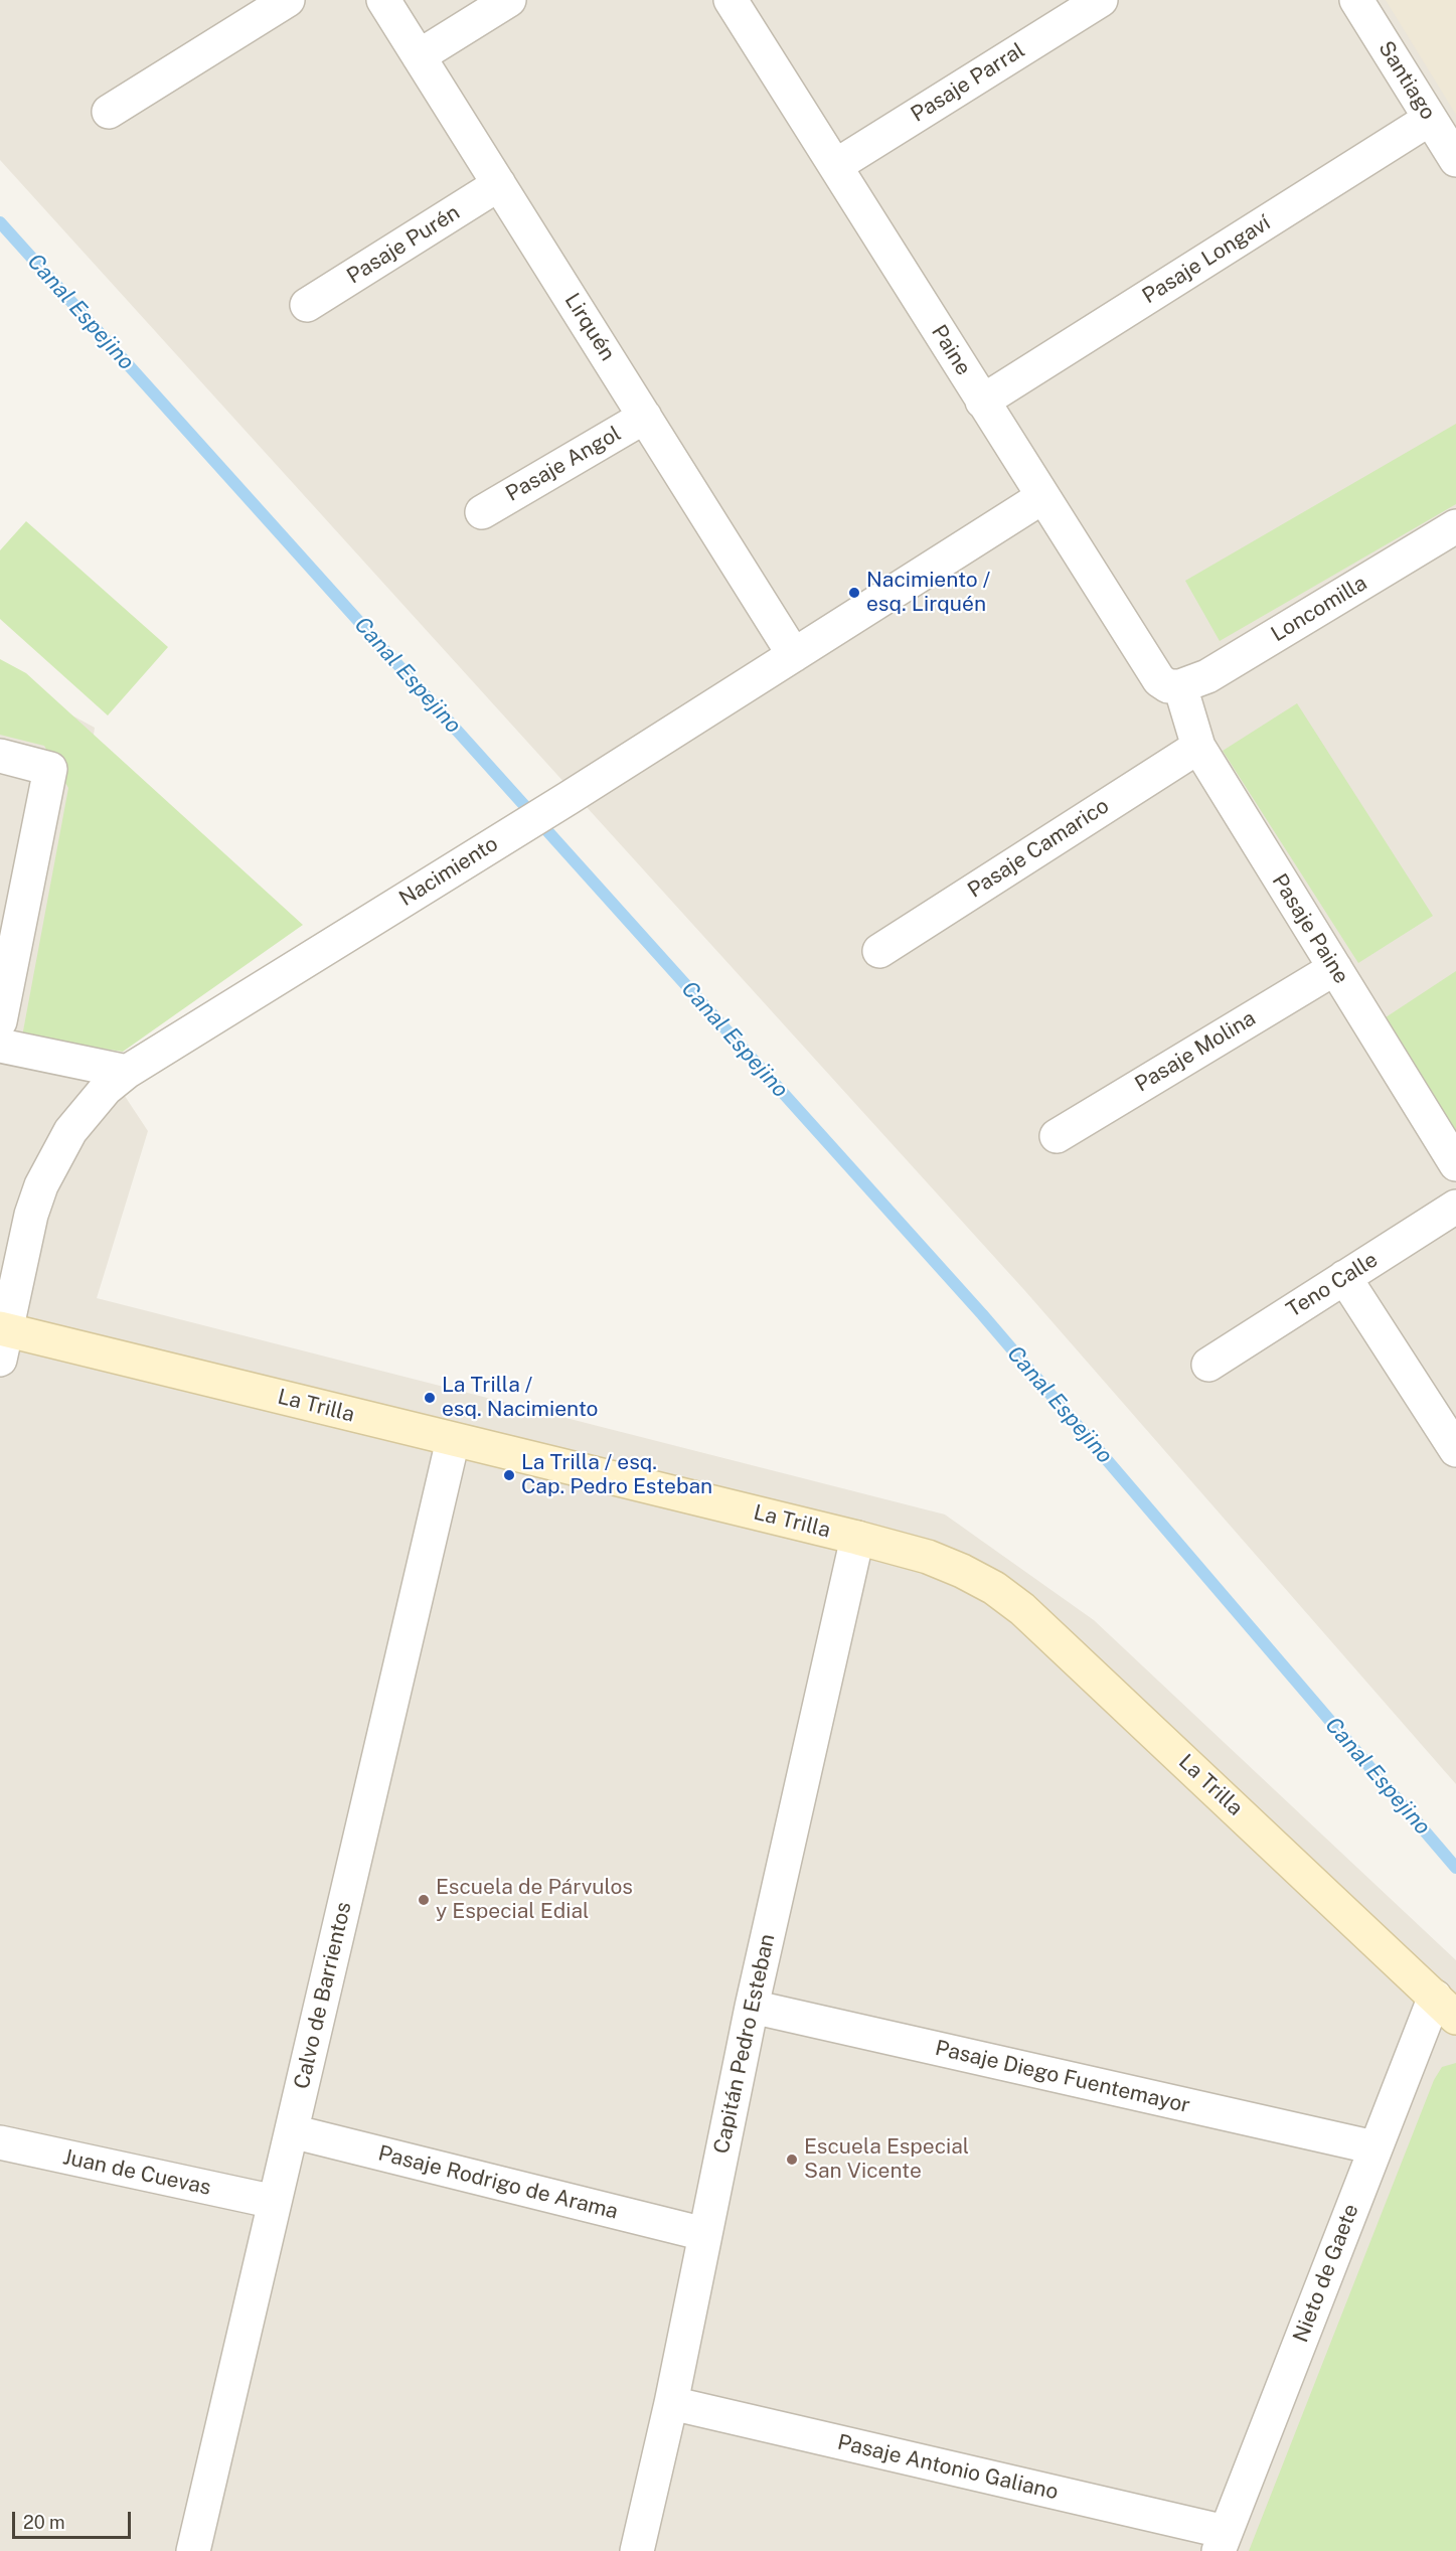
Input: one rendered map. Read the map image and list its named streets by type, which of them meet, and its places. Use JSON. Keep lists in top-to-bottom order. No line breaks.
{"streets":{"street":["Santiago","Pasaje Parral","Pasaje Purén","Pasaje Longaví","Lirquén","Paine","Pasaje Angol","Loncomilla","Pasaje Camarico","Nacimiento","Pasaje Paine","Pasaje Molina","Teno Calle","La Trilla","Calvo de Barrientos","Capitán Pedro Esteban","Pasaje Diego Fuentemayor","Juan de Cuevas","Pasaje Rodrigo de Arama","Nieto de Gaete","Pasaje Antonio Galiano"]},"crossings":[["Santiago","Pasaje Longaví"],["Pasaje Parral","Paine"],["Pasaje Purén","Lirquén"],["Pasaje Longaví","Paine"],["Lirquén","Pasaje Angol"],["Lirquén","Nacimiento"],["Paine","Loncomilla"],["Paine","Nacimiento"],["Paine","Pasaje Paine"],["Loncomilla","Pasaje Paine"],["Pasaje Camarico","Pasaje Paine"],["Nacimiento","La Trilla"],["Pasaje Paine","Pasaje Molina"],["La Trilla","Calvo de Barrientos"],["La Trilla","Capitán Pedro Esteban"],["La Trilla","Nieto de Gaete"],["Calvo de Barrientos","Juan de Cuevas"],["Calvo de Barrientos","Pasaje Rodrigo de Arama"],["Capitán Pedro Esteban","Pasaje Diego Fuentemayor"],["Capitán Pedro Esteban","Pasaje Rodrigo de Arama"],["Capitán Pedro Esteban","Pasaje Antonio Galiano"],["Pasaje Diego Fuentemayor","Nieto de Gaete"],["Nieto de Gaete","Pasaje Antonio Galiano"]],"water":["Canal Espejino"],"places":["Nacimiento / esq. Lirquén","La Trilla / esq. Nacimiento","La Trilla / esq. Cap. Pedro Esteban","Escuela de Párvulos y Especial Edial","Escuela Especial San Vicente"],"scale_bar":"20 m"}
